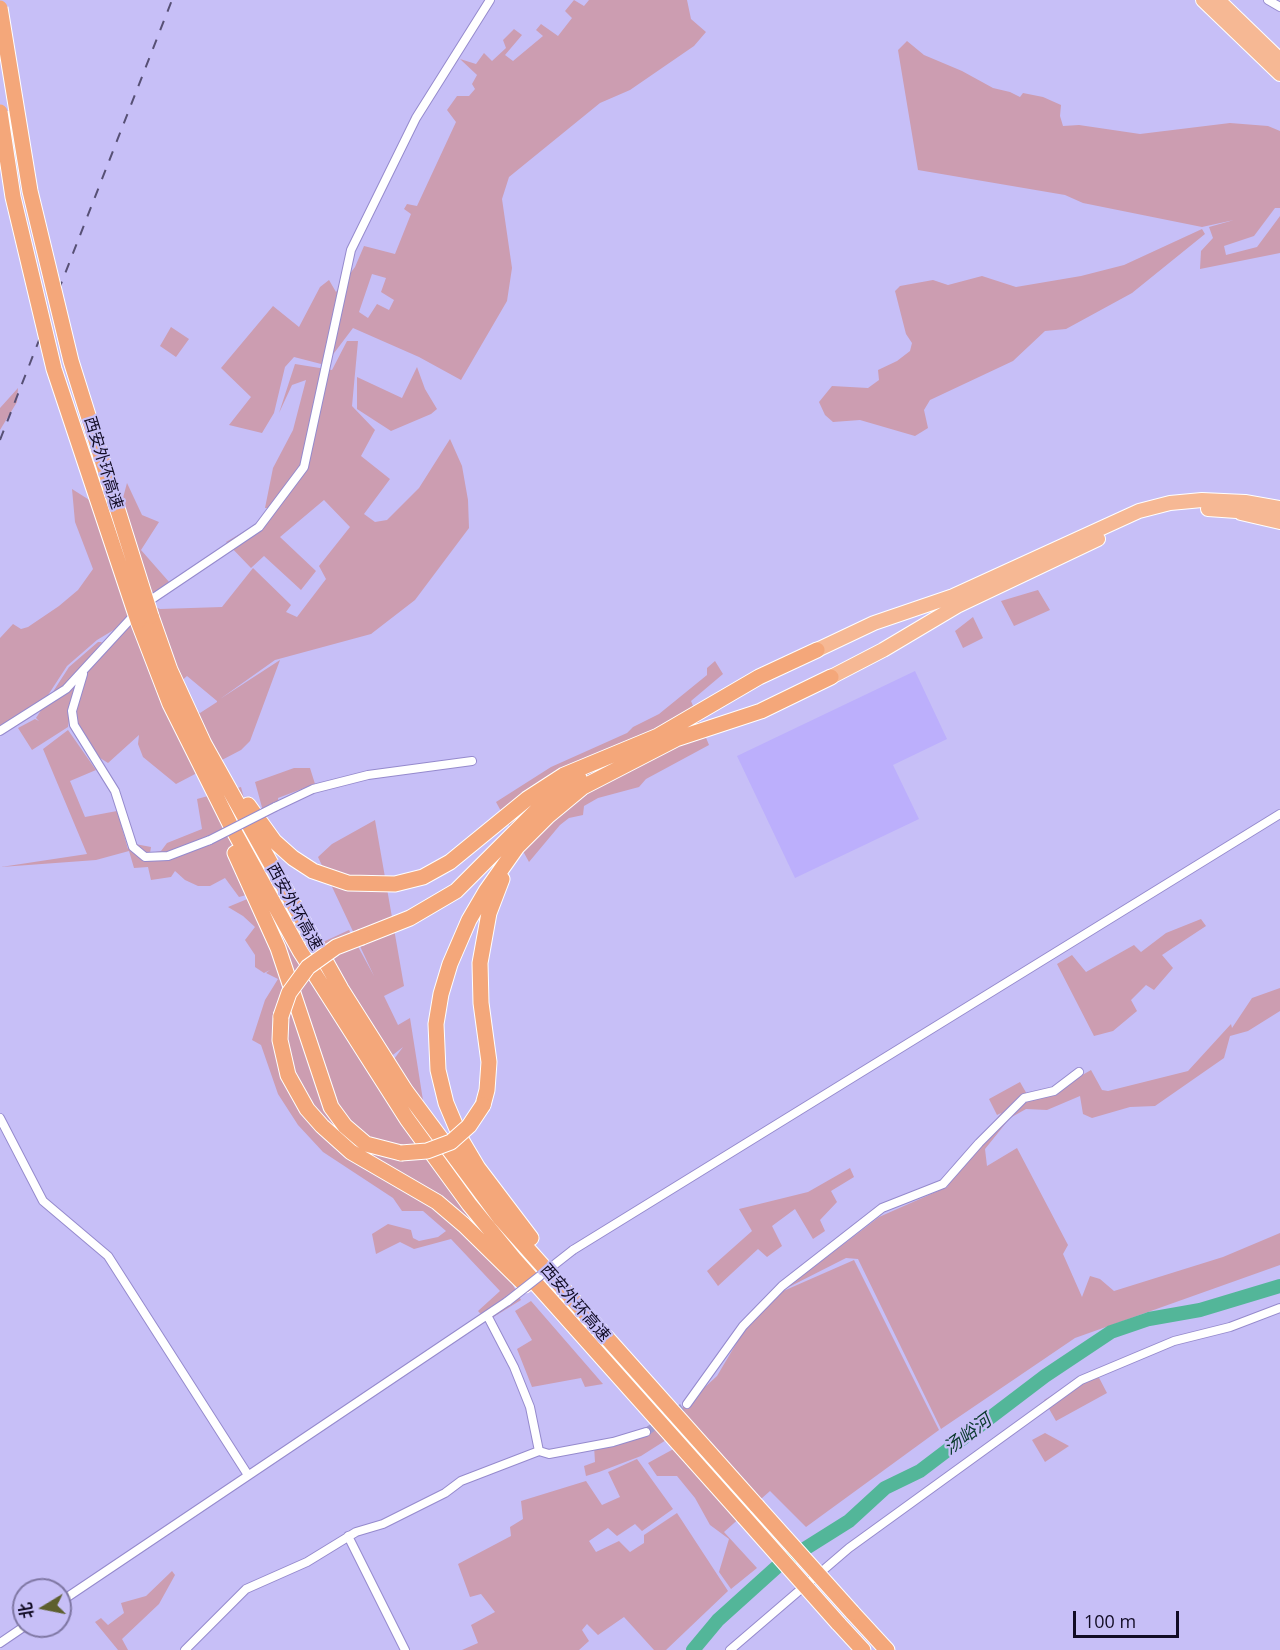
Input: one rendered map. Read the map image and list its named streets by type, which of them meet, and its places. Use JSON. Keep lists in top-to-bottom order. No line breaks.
{"streets":{"highway":["西安外环高速"]},"water":["汤峪河"],"scale_bar":"100 m","north":"left"}
